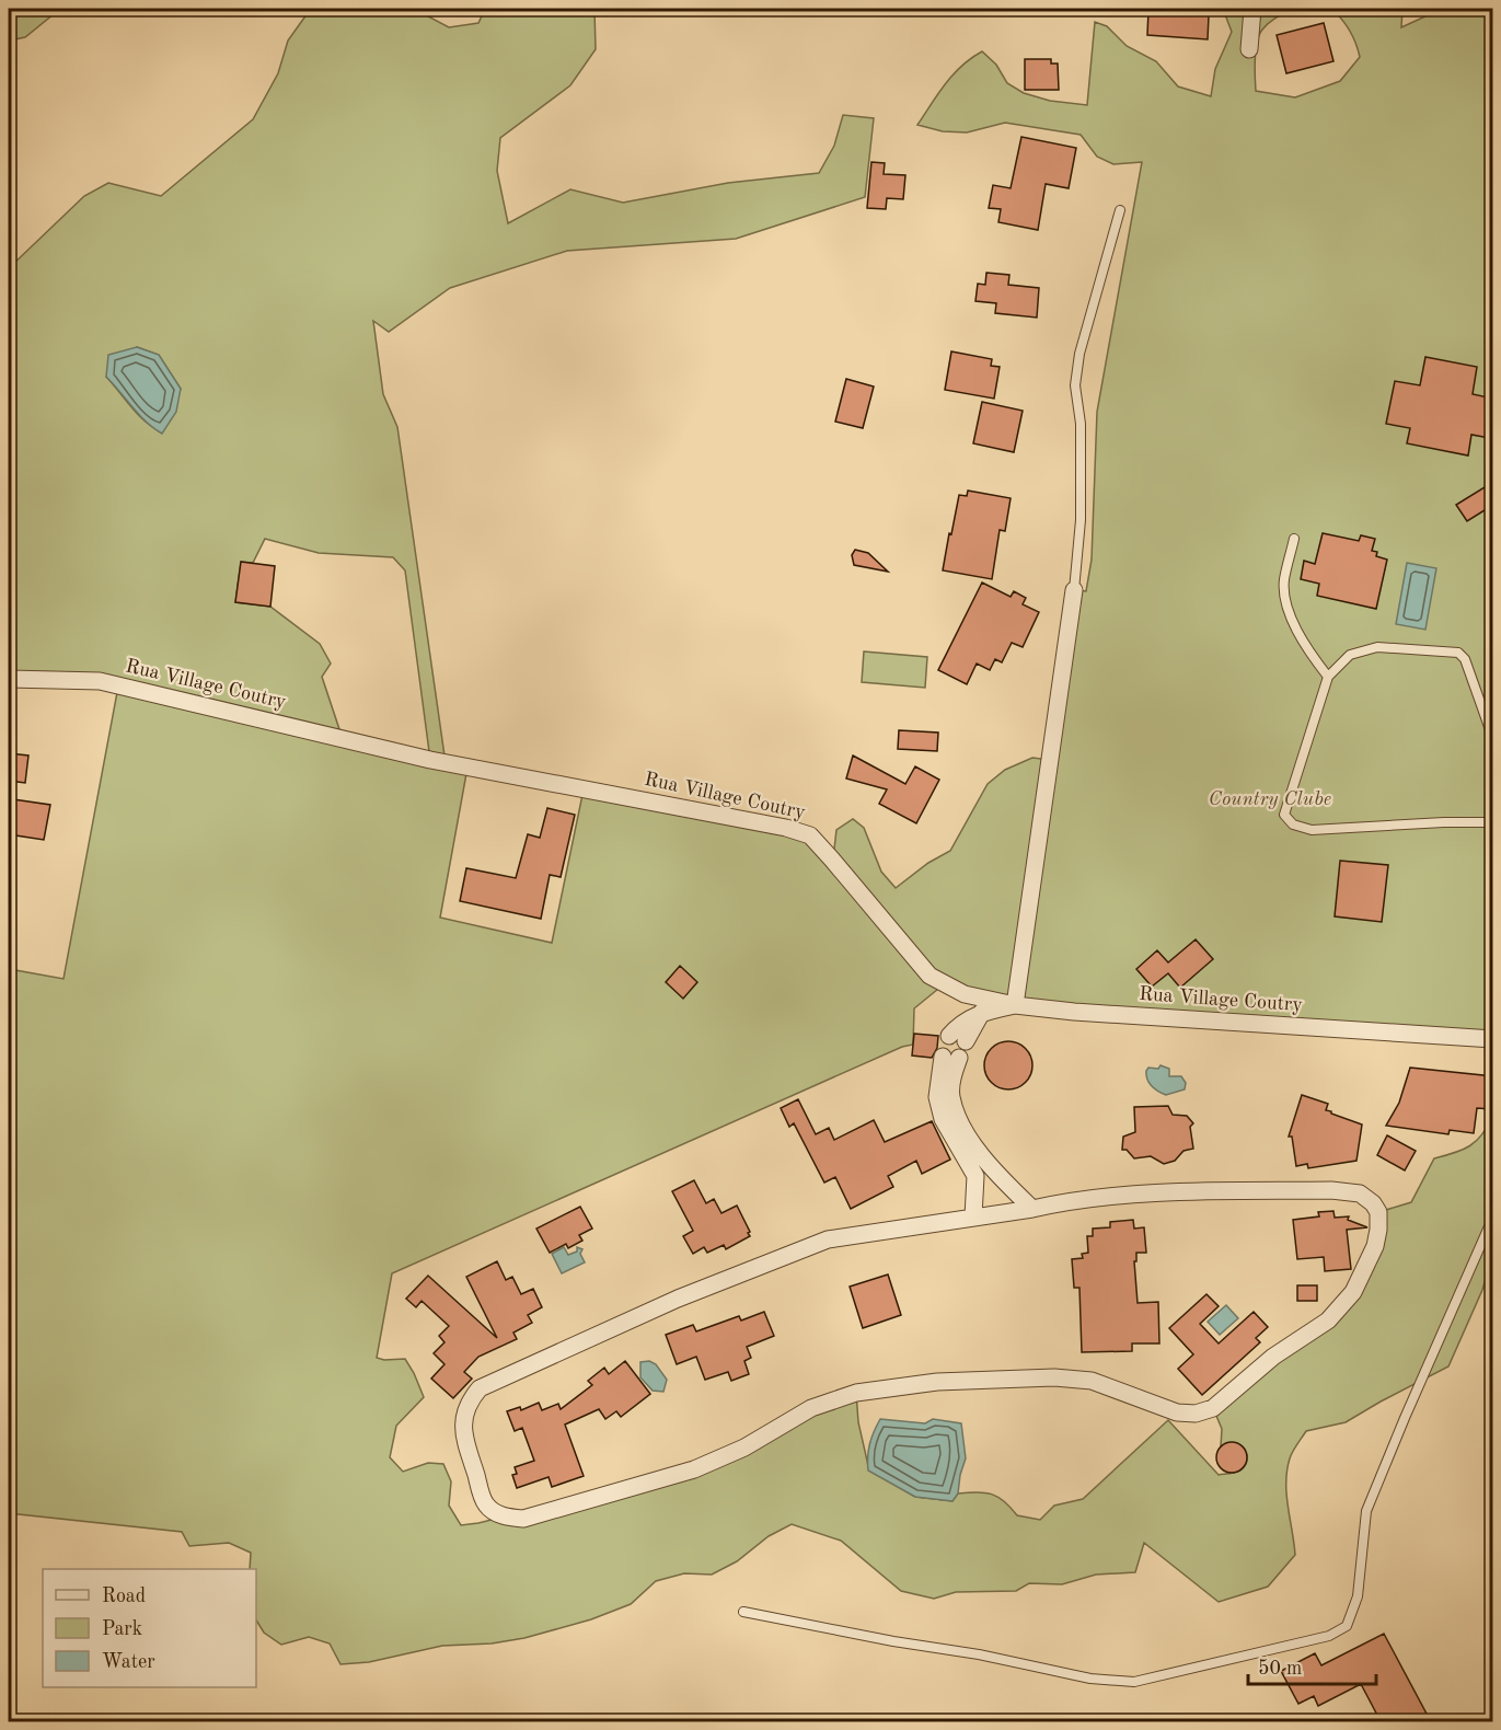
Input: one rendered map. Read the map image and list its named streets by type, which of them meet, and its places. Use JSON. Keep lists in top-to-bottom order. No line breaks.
{"streets":{"street":["Rua Village Coutry"]},"parks":["Country Clube"],"legend":["Road","Park","Water"],"scale_bar":"50 m"}
